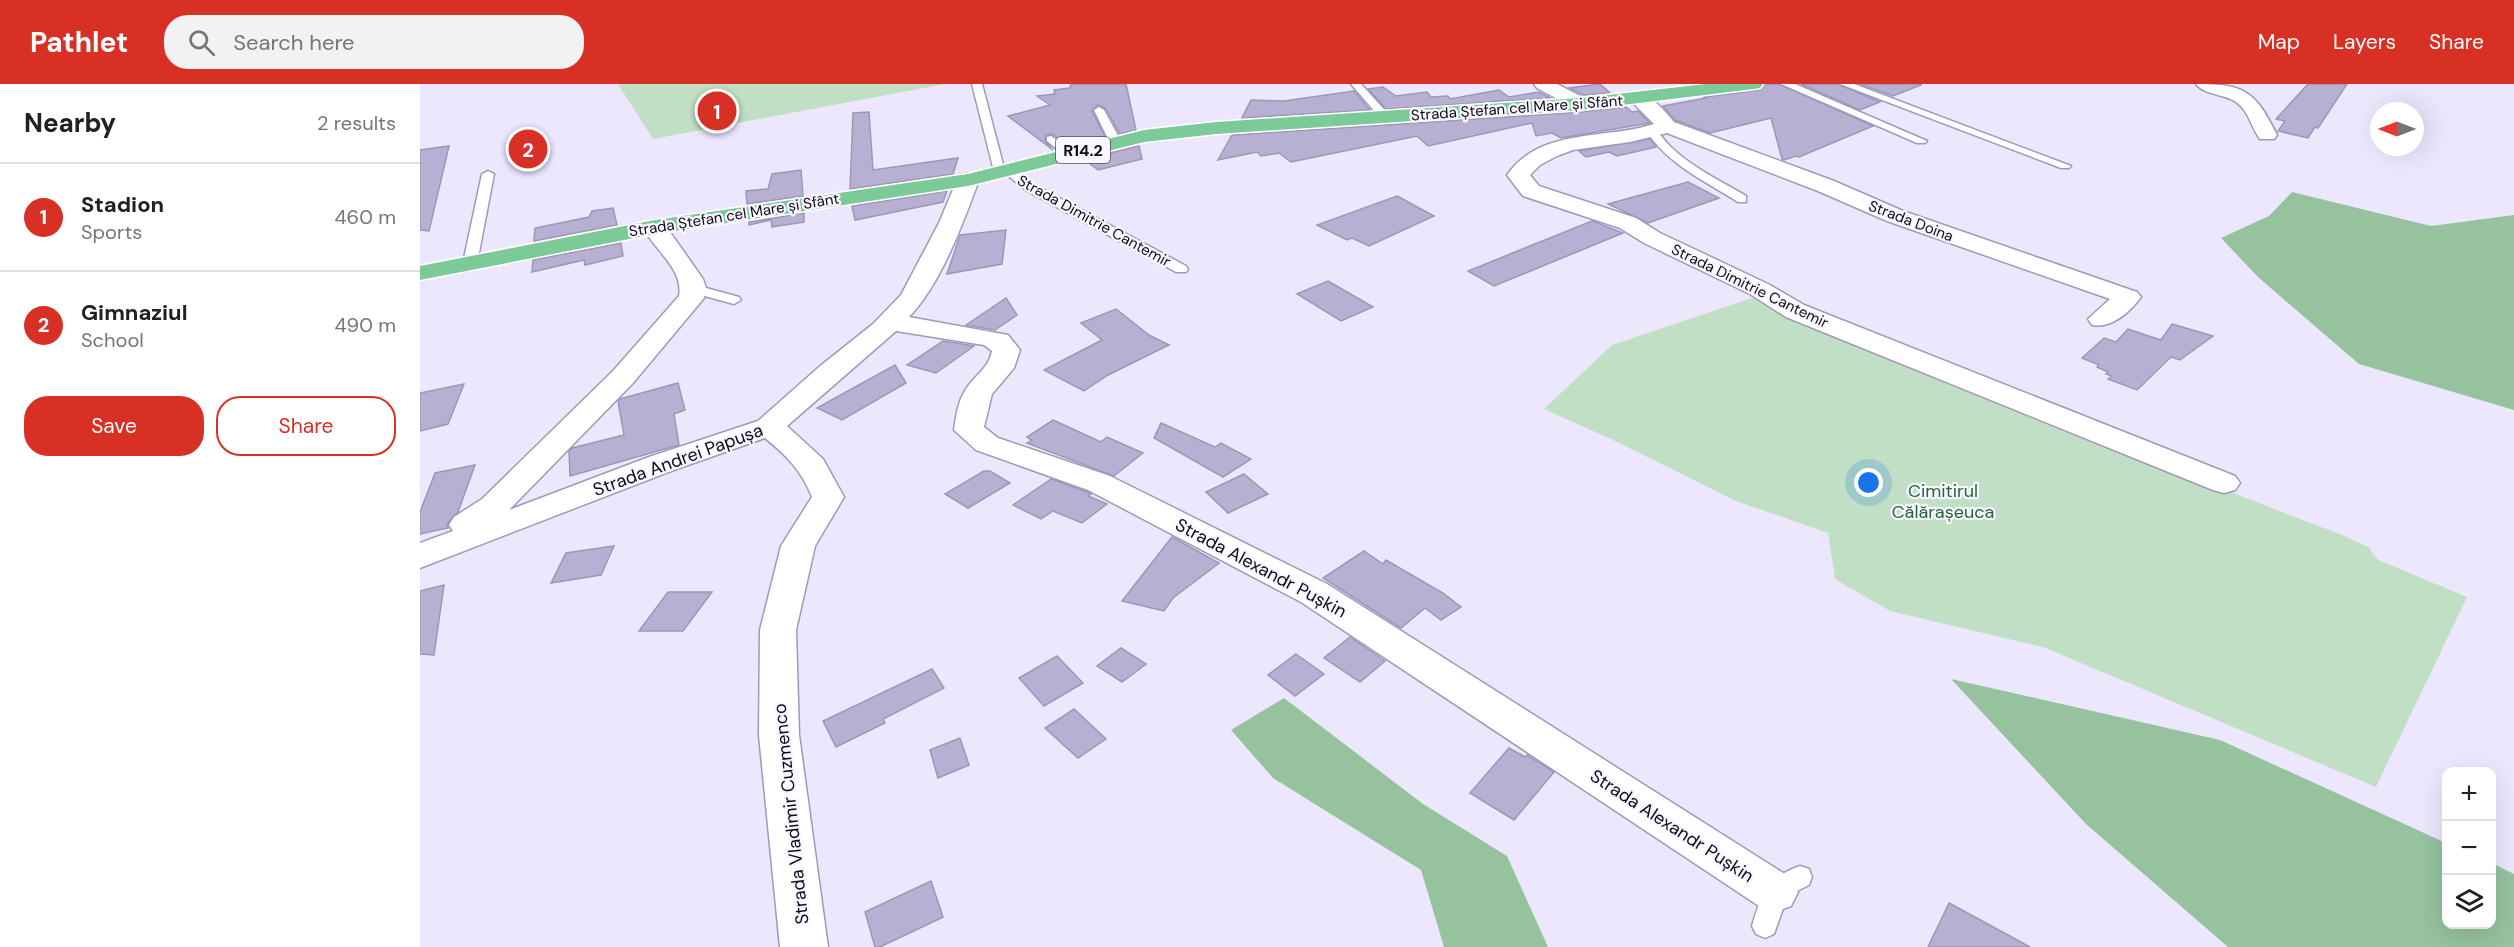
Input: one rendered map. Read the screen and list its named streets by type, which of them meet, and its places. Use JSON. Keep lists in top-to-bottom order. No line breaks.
{"streets":{"main road":["Strada Ștefan cel Mare și Sfânt","R14.2"],"street":["Strada Dimitrie Cantemir","Strada Doina","Strada Andrei Papușa","Strada Alexandr Pușkin","Strada Vladimir Cuzmenco"]},"crossings":[["Strada Ștefan cel Mare și Sfânt","Strada Dimitrie Cantemir"],["Strada Ștefan cel Mare și Sfânt","Strada Andrei Papușa"],["Strada Dimitrie Cantemir","Strada Doina"],["Strada Andrei Papușa","Strada Alexandr Pușkin"],["Strada Andrei Papușa","Strada Vladimir Cuzmenco"]],"parks":["Cimitirul Călărașeuca"],"north":"left","page":{"header":"Pathlet","search":"Search here","nav":["Map","Layers","Share"],"heading":["Nearby","2 results"],"pins":["1","2"],"list":[{"mark":"1","name":"Stadion","note":"Sports","value":"460 m"},{"mark":"2","name":"Gimnaziul","note":"School","value":"490 m"}],"buttons":["Save","Share"],"map_buttons":["+","−"]}}
